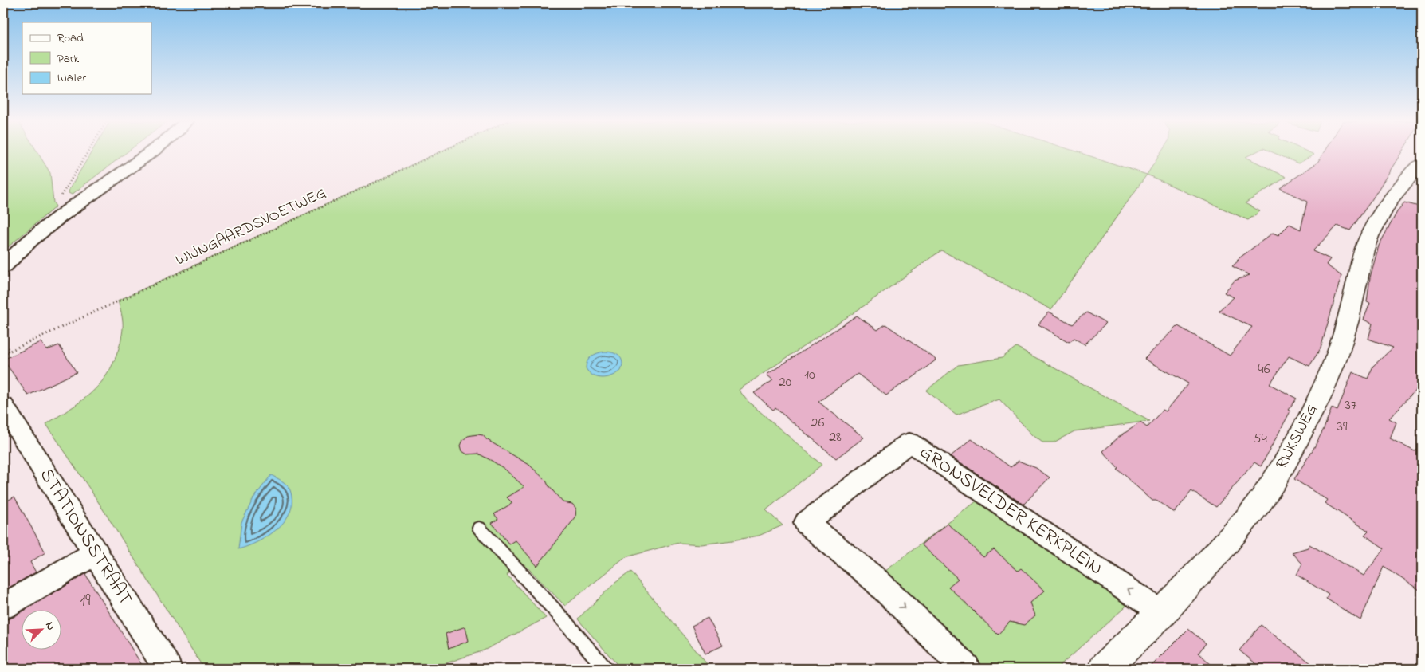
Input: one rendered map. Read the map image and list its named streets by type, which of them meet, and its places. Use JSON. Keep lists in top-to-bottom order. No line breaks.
{"streets":{"street":["RIJKSWEG","GRONSVELDER KERKPLEIN","STATIONSSTRAAT"],"path":["WIJNGAARDSVOETWEG"]},"crossings":[["RIJKSWEG","GRONSVELDER KERKPLEIN"]],"house_numbers":["46","10","20","37","26","39","28","54","19"],"legend":["Road","Park","Water"],"north":"top right"}
